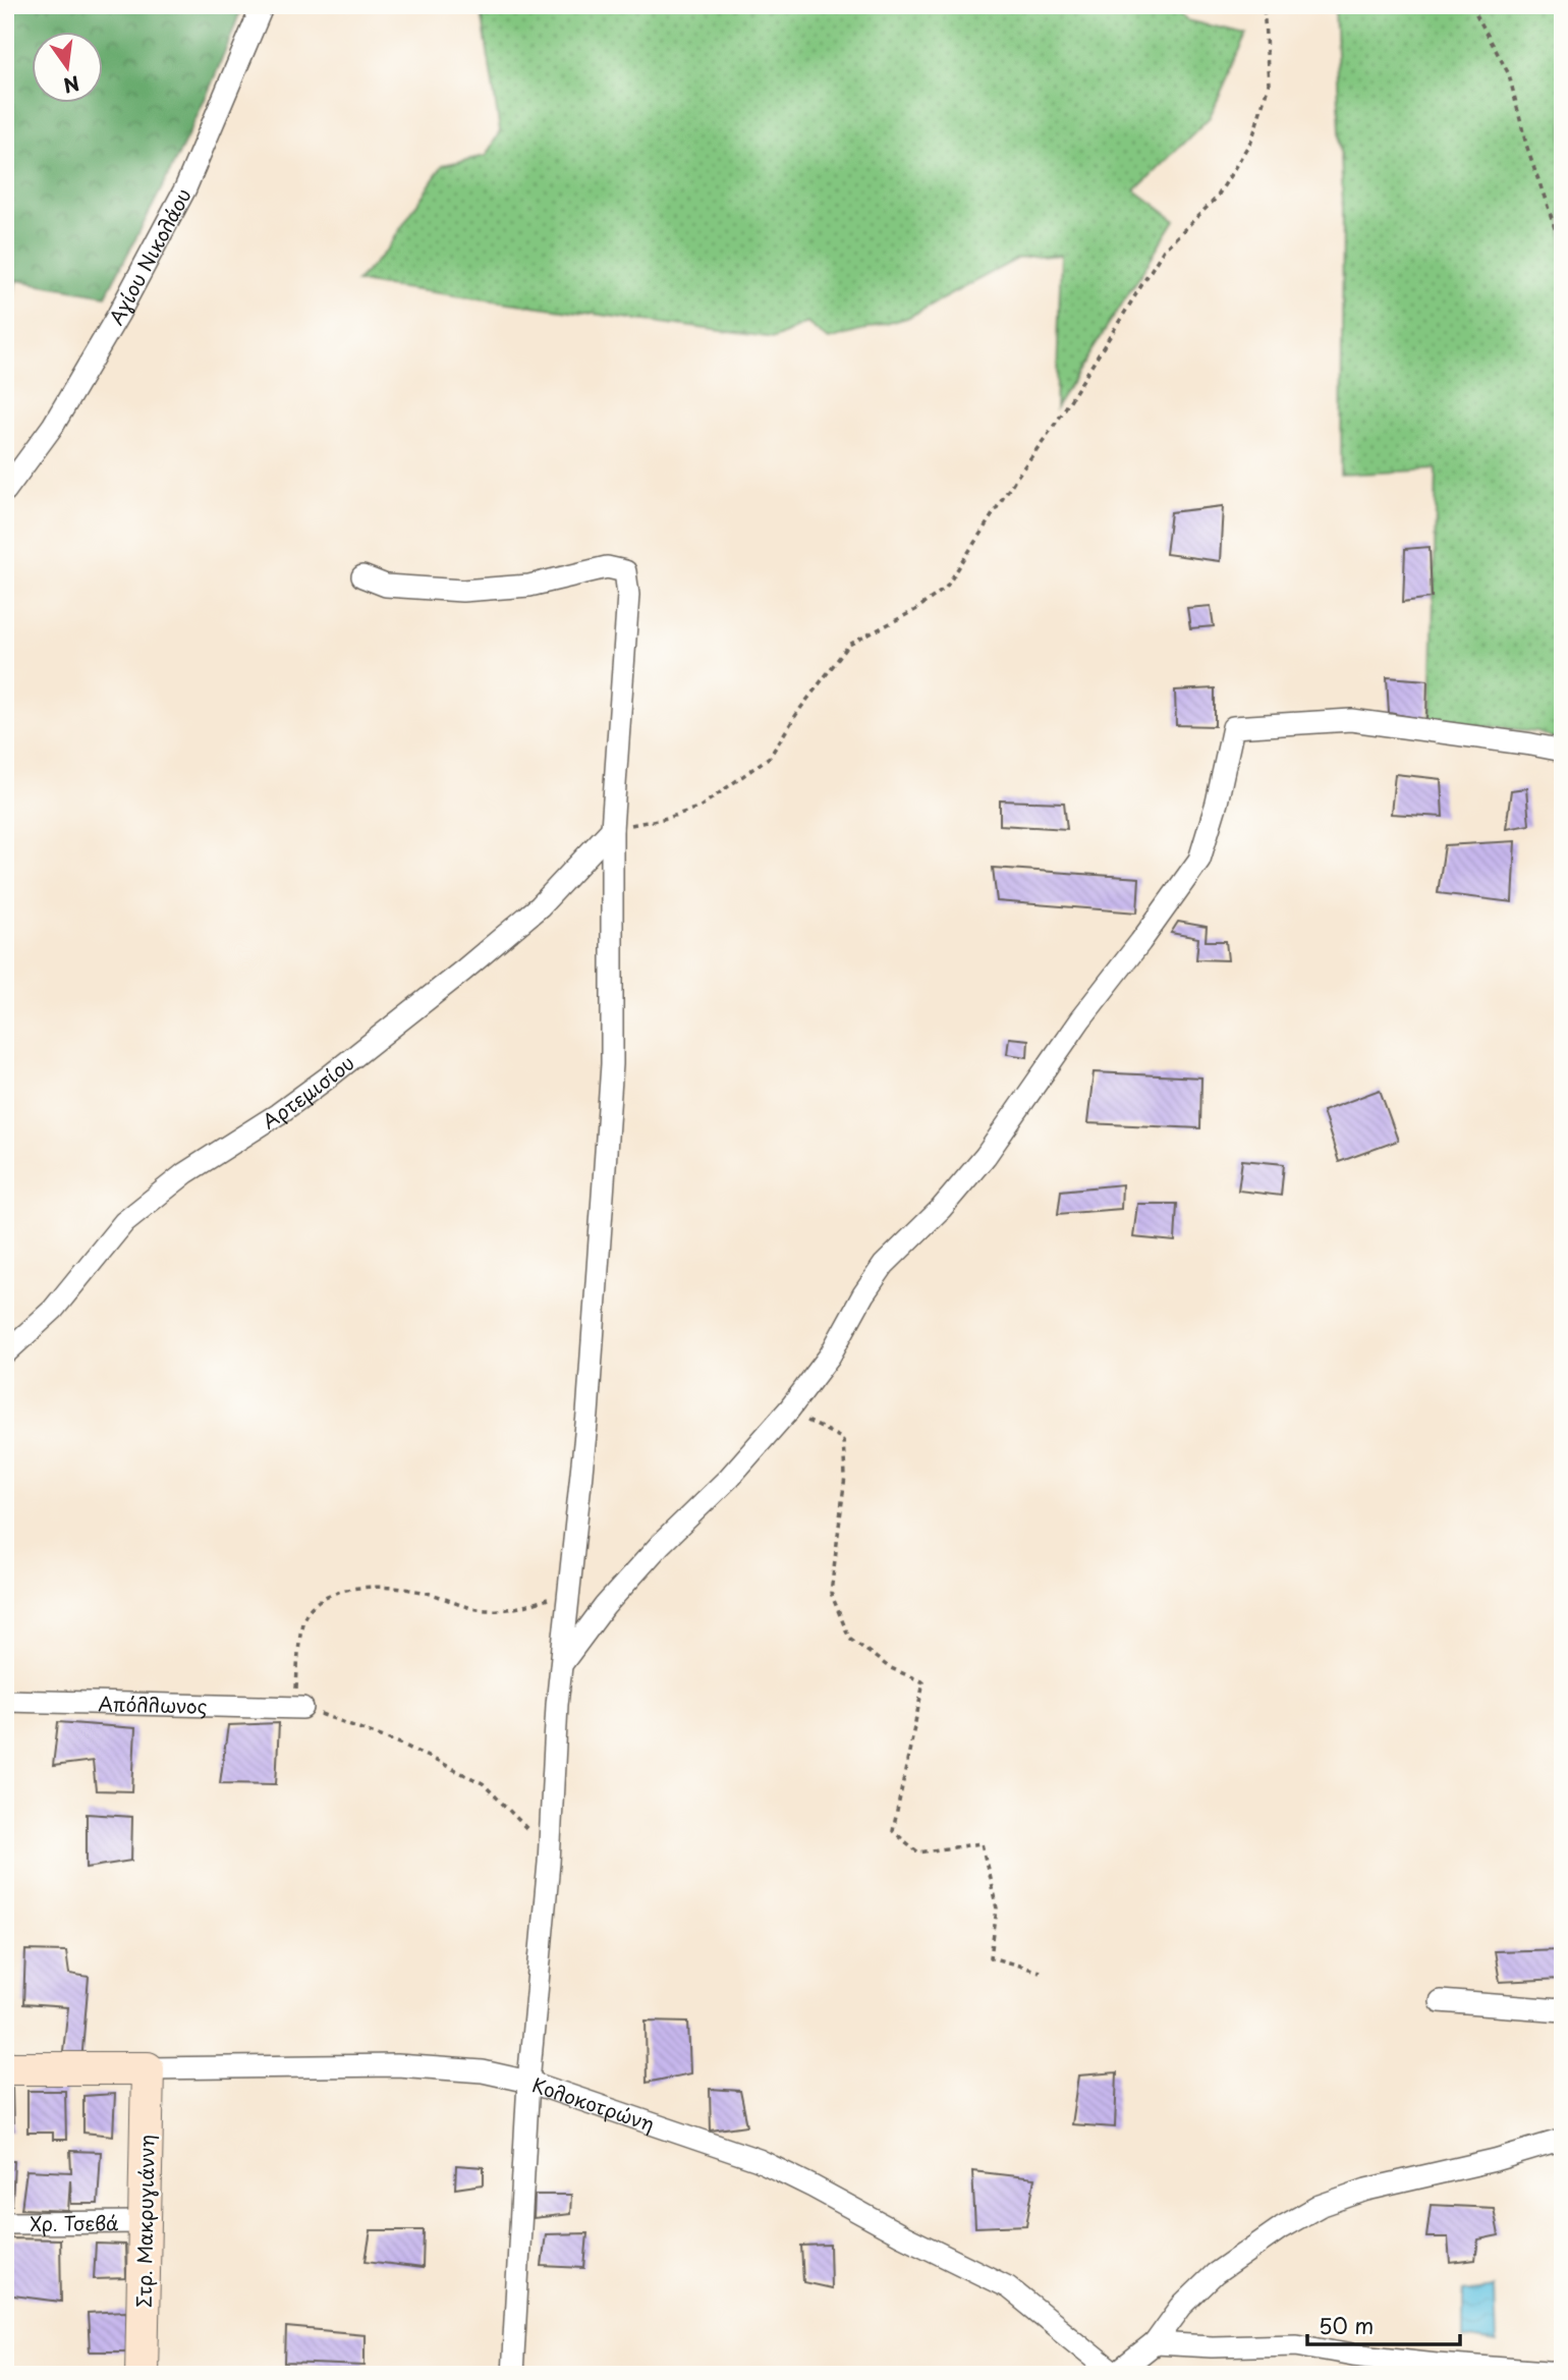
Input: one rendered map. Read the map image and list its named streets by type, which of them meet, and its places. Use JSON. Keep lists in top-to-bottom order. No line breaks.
{"streets":{"street":["Αγίου Νικολάου","Αρτεμισίου","Απόλλωνος","Κολοκοτρώνη","Στρ. Μακρυγιάννη","Χρ. Τσεβά"]},"crossings":[["Κολοκοτρώνη","Στρ. Μακρυγιάννη"],["Στρ. Μακρυγιάννη","Χρ. Τσεβά"]],"scale_bar":"50 m","north":"bottom"}
